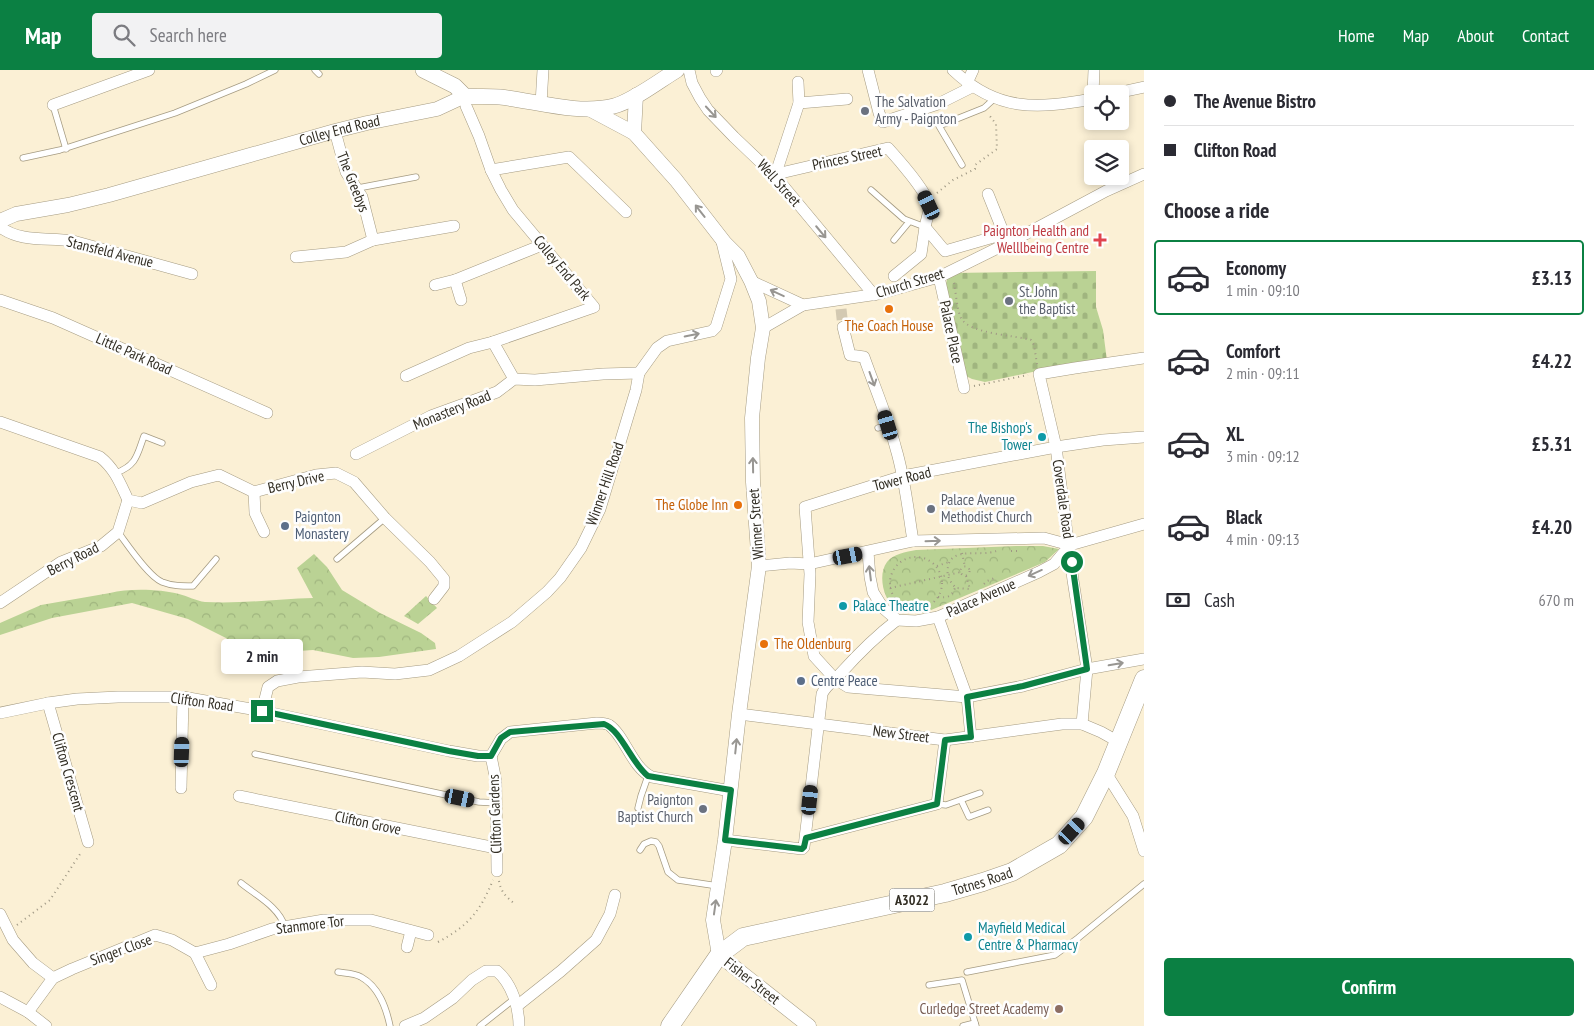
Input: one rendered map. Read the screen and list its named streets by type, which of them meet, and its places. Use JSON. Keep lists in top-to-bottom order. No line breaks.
{"streets":{"main road":["Colley End Road","Totnes Road","A3022"],"street":["Princes Street","The Greebys","Well Street","Stansfeld Avenue","Colley End Park","Church Street","Palace Place","Little Park Road","Monastery Road","Tower Road","Berry Drive","Winner Hill Road","Coverdale Road","Winner Street","Berry Road","Palace Avenue","Clifton Road","New Street","Clifton Crescent","Clifton Gardens","Clifton Grove","Stanmore Tor","Singer Close","Fisher Street"]},"crossings":[["Colley End Road","The Greebys"],["Colley End Road","Colley End Park"],["Colley End Road","Winner Street"],["Princes Street","Well Street"],["Well Street","Church Street"],["Church Street","Palace Place"],["Church Street","Winner Street"],["Tower Road","Coverdale Road"],["Winner Hill Road","Winner Street"],["Winner Hill Road","Clifton Road"],["Coverdale Road","Palace Avenue"],["Coverdale Road","New Street"],["Winner Street","New Street"],["Winner Street","Totnes Road"],["Winner Street","Fisher Street"],["Clifton Road","Clifton Crescent"],["Clifton Road","Clifton Gardens"],["New Street","Totnes Road"],["Clifton Gardens","Clifton Grove"],["Totnes Road","Fisher Street"],["Stanmore Tor","Singer Close"]],"one_way":["Well Street","Winner Street"],"places":{"other":["The Salvation Army - Paignton","St. John the Baptist","The Coach House","The Bishop's Tower","The Globe Inn","Palace Avenue Methodist Church","Paignton Monastery","Palace Theatre","The Oldenburg","Centre Peace","Paignton Baptist Church","Mayfield Medical Centre & Pharmacy","Curledge Street Academy"],"health":["Paignton Health and Welllbeing Centre"]},"page":{"header":"Map","search":"Search here","nav":["Home","Map","About","Contact"],"banner":["The Avenue Bistro","Clifton Road"],"heading":"Choose a ride","list":[{"name":"Economy","note":"1 min · 09:10","value":"£3.13"},{"name":"Comfort","note":"2 min · 09:11","value":"£4.22"},{"name":"XL","note":"3 min · 09:12","value":"£5.31"},{"name":"Black","note":"4 min · 09:13","value":"£4.20"}],"pay":["Cash","670 m"],"bubble":"2 min","buttons":"Confirm"}}
